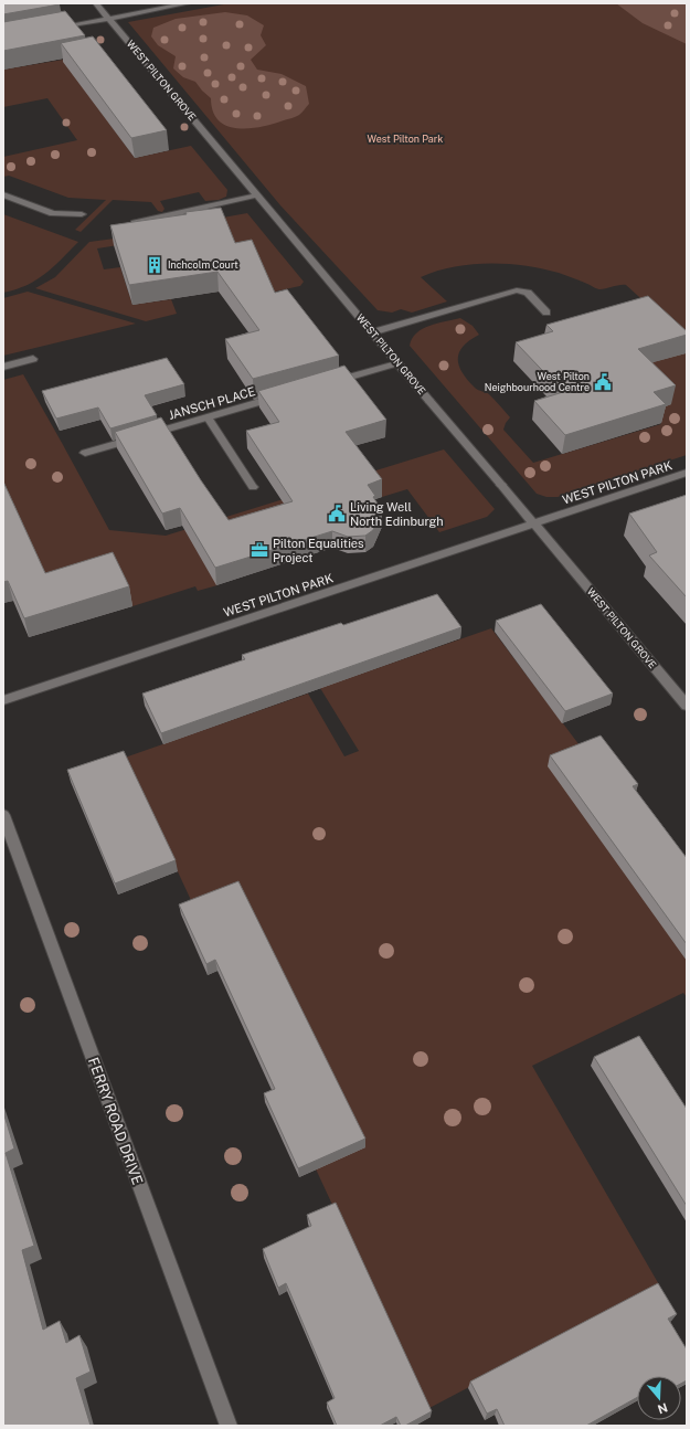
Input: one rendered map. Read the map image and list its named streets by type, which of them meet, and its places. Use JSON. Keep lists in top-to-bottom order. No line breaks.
{"streets":{"street":["WEST PILTON GROVE","JANSCH PLACE","WEST PILTON PARK","FERRY ROAD DRIVE"]},"crossings":[["WEST PILTON GROVE","WEST PILTON PARK"]],"parks":["West Pilton Park"],"places":{"building":["Inchcolm Court"],"public building":["West Pilton Neighbourhood Centre","Living Well North Edinburgh"],"office":["Pilton Equalities Project"]},"north":"bottom"}
